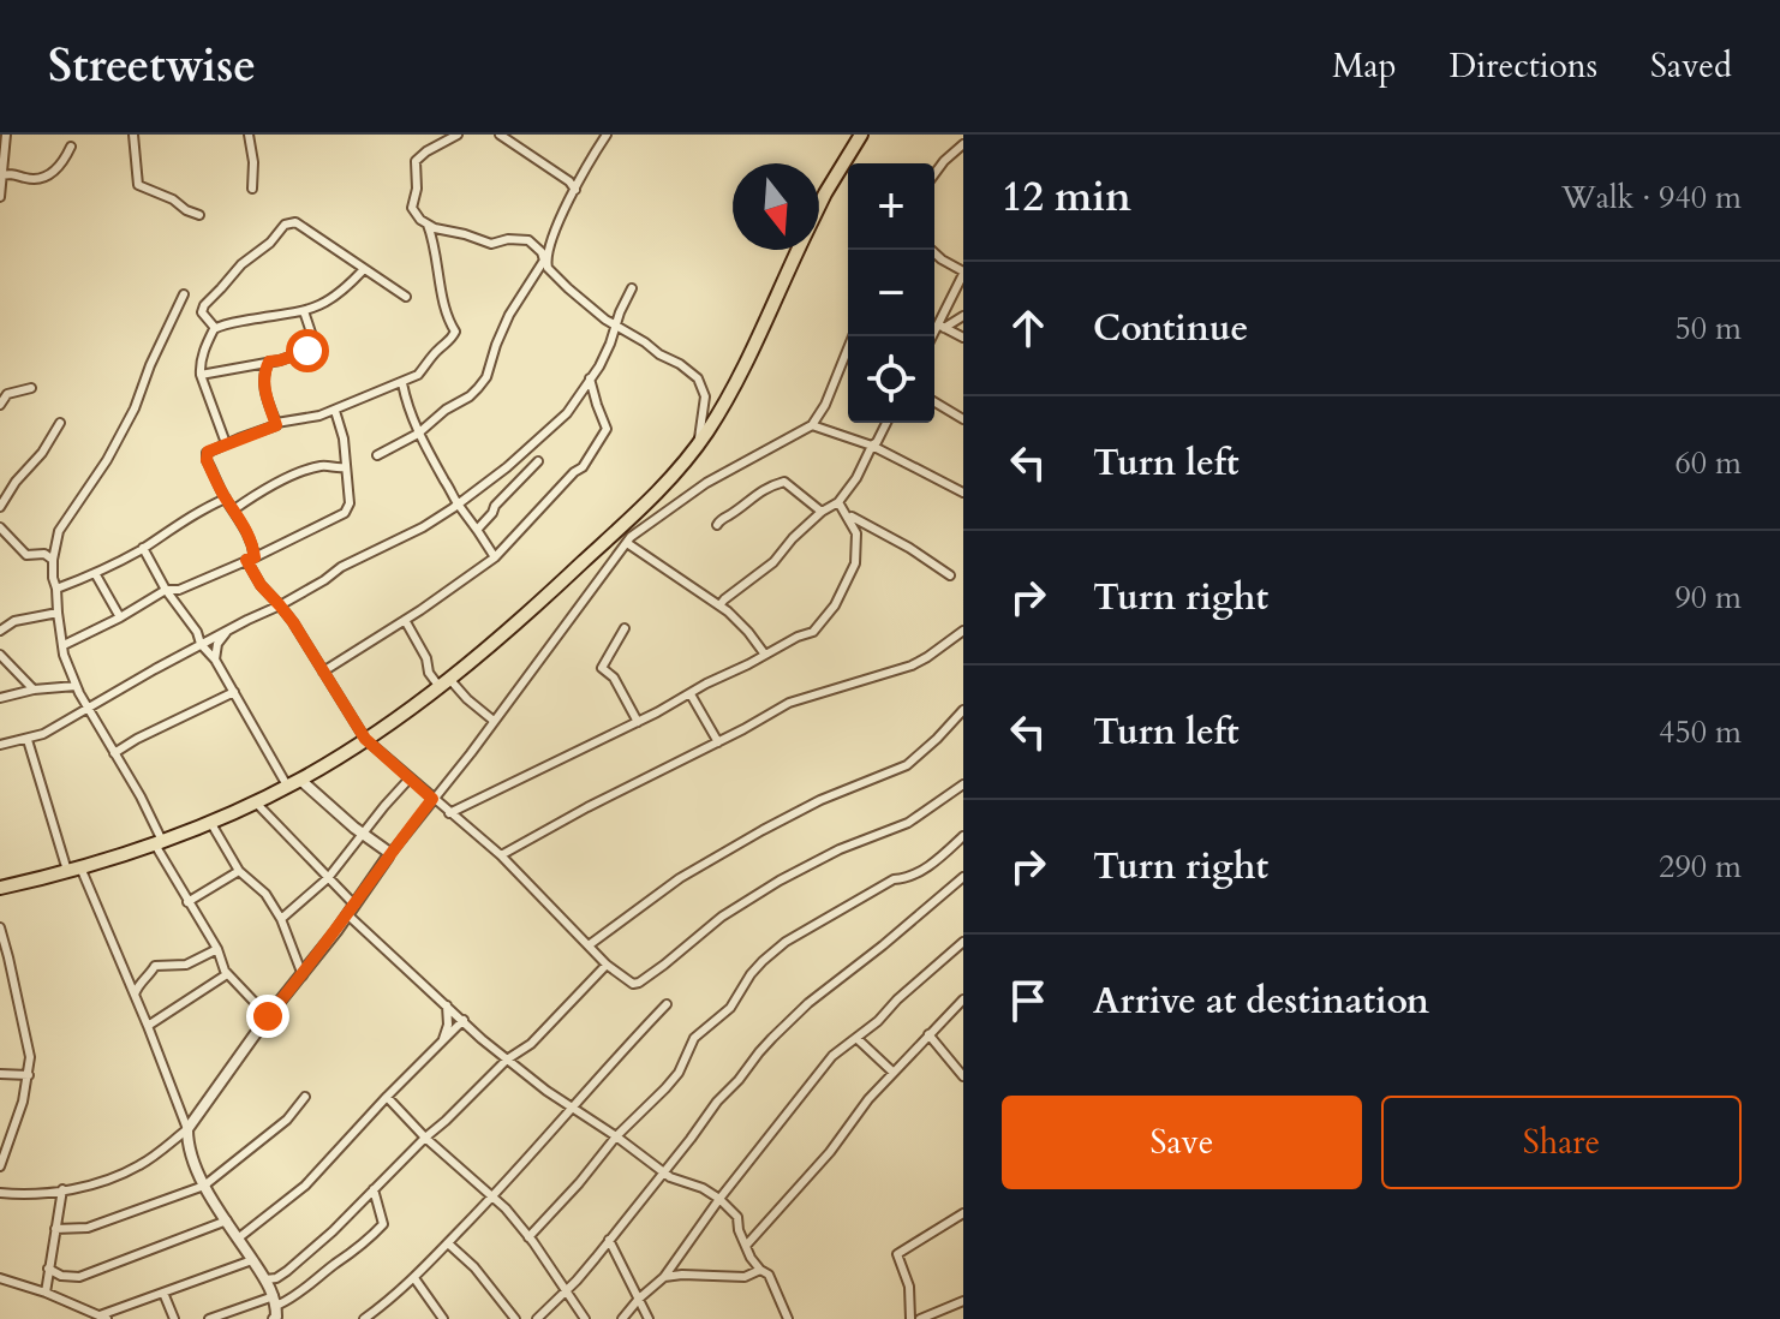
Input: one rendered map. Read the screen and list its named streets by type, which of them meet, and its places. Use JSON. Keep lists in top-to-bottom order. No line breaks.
{"north":"bottom","page":{"header":"Streetwise","nav":["Map","Directions","Saved"],"heading":["12 min","Walk · 940 m"],"map_buttons":["+","−"],"list":[["Continue","50 m"],["Turn left","60 m"],["Turn right","90 m"],["Turn left","450 m"],["Turn right","290 m"],"Arrive at destination"],"buttons":["Save","Share"]}}
